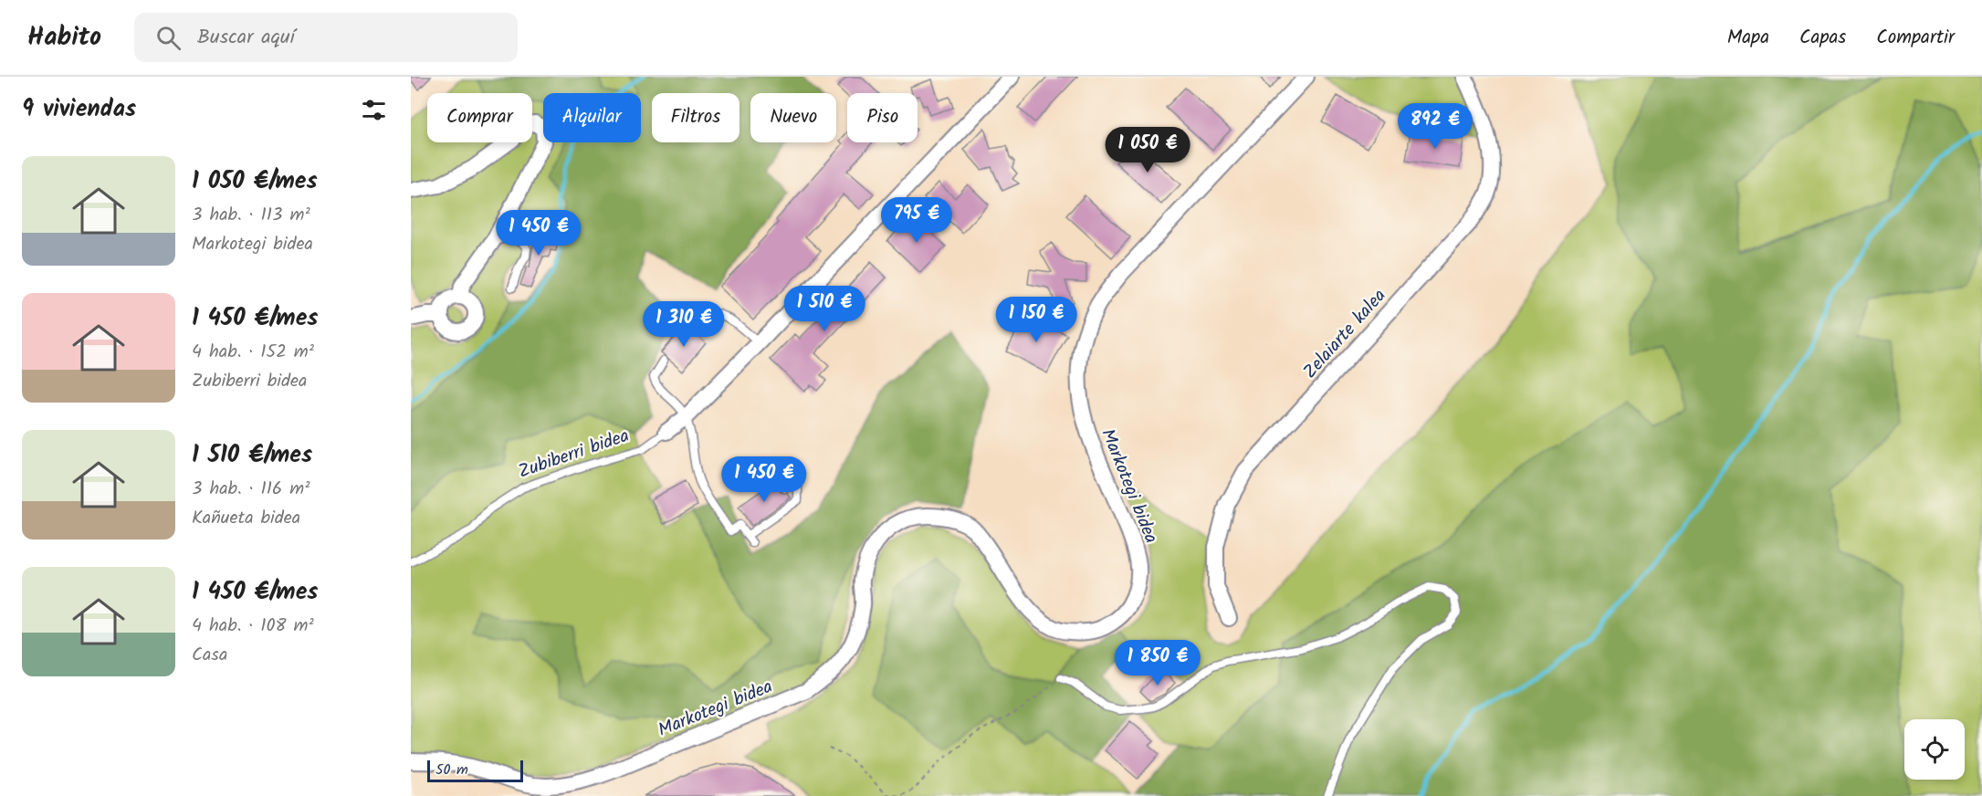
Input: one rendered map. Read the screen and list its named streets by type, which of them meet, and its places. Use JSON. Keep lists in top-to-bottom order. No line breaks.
{"streets":{"street":["Zelaiarte kalea","Markotegi bidea"],"lane":["Zubiberri bidea"]},"scale_bar":"50 m","page":{"header":"Habito","search":"Buscar aquí","nav":["Mapa","Capas","Compartir"],"heading":"9 viviendas","chip":["Comprar","Alquilar","Filtros","Nuevo","Piso"],"price":["892 €","1 050 €","795 €","1 450 €","1 510 €","1 150 €","1 310 €","1 450 €","1 850 €"],"list":[{"name":"1 050 €/mes","note":"3 hab. · 113 m² · Markotegi bidea"},{"name":"1 450 €/mes","note":"4 hab. · 152 m² · Zubiberri bidea"},{"name":"1 510 €/mes","note":"3 hab. · 116 m² · Kañueta bidea"},{"name":"1 450 €/mes","note":"4 hab. · 108 m² · Casa"}],"scale":"50 m"}}
